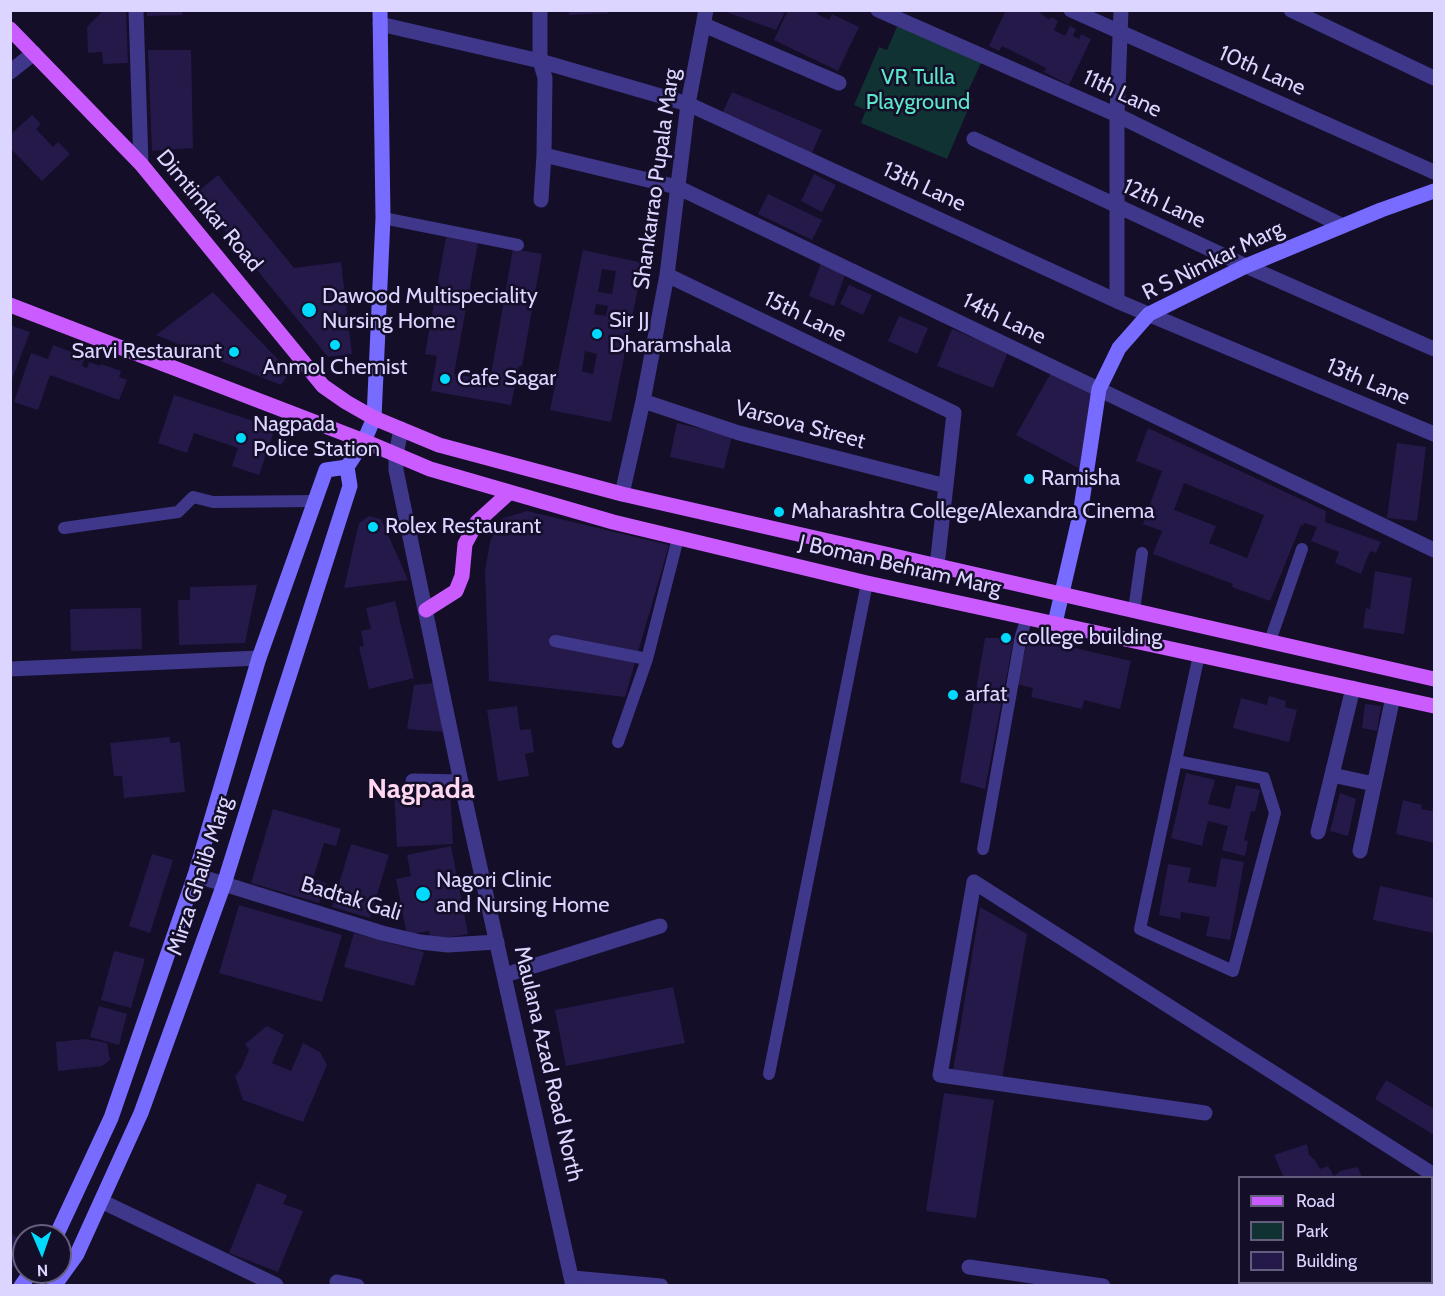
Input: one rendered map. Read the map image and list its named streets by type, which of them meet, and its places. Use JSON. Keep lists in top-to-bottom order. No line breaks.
{"streets":{"main road":["Dimtimkar Road","R S Nimkar Marg","J Boman Behram Marg","Mirza Ghalib Marg"],"street":["10th Lane","11th Lane","Shankarrao Pupala Marg","13th Lane","12th Lane","15th Lane","14th Lane","Varsova Street","Badtak Gali","Maulana Azad Road North"]},"crossings":[["11th Lane","R S Nimkar Marg"],["Shankarrao Pupala Marg","13th Lane"],["Shankarrao Pupala Marg","15th Lane"],["Shankarrao Pupala Marg","14th Lane"],["Shankarrao Pupala Marg","Varsova Street"],["Shankarrao Pupala Marg","J Boman Behram Marg"],["13th Lane","R S Nimkar Marg"],["12th Lane","R S Nimkar Marg"],["Dimtimkar Road","J Boman Behram Marg"],["R S Nimkar Marg","14th Lane"],["R S Nimkar Marg","J Boman Behram Marg"],["15th Lane","Varsova Street"],["J Boman Behram Marg","Maulana Azad Road North"],["Mirza Ghalib Marg","Badtak Gali"],["Badtak Gali","Maulana Azad Road North"]],"districts":["Nagpada"],"parks":["VR Tulla Playground"],"places":["Dawood Multispeciality Nursing Home","Sir JJ Dharamshala","Anmol Chemist","Sarvi Restaurant","Cafe Sagar","Nagpada Police Station","Ramisha","Maharashtra College/Alexandra Cinema","Rolex Restaurant","college building","arfat","Nagori Clinic and Nursing Home"],"legend":["Road","Park","Building"],"north":"bottom"}
